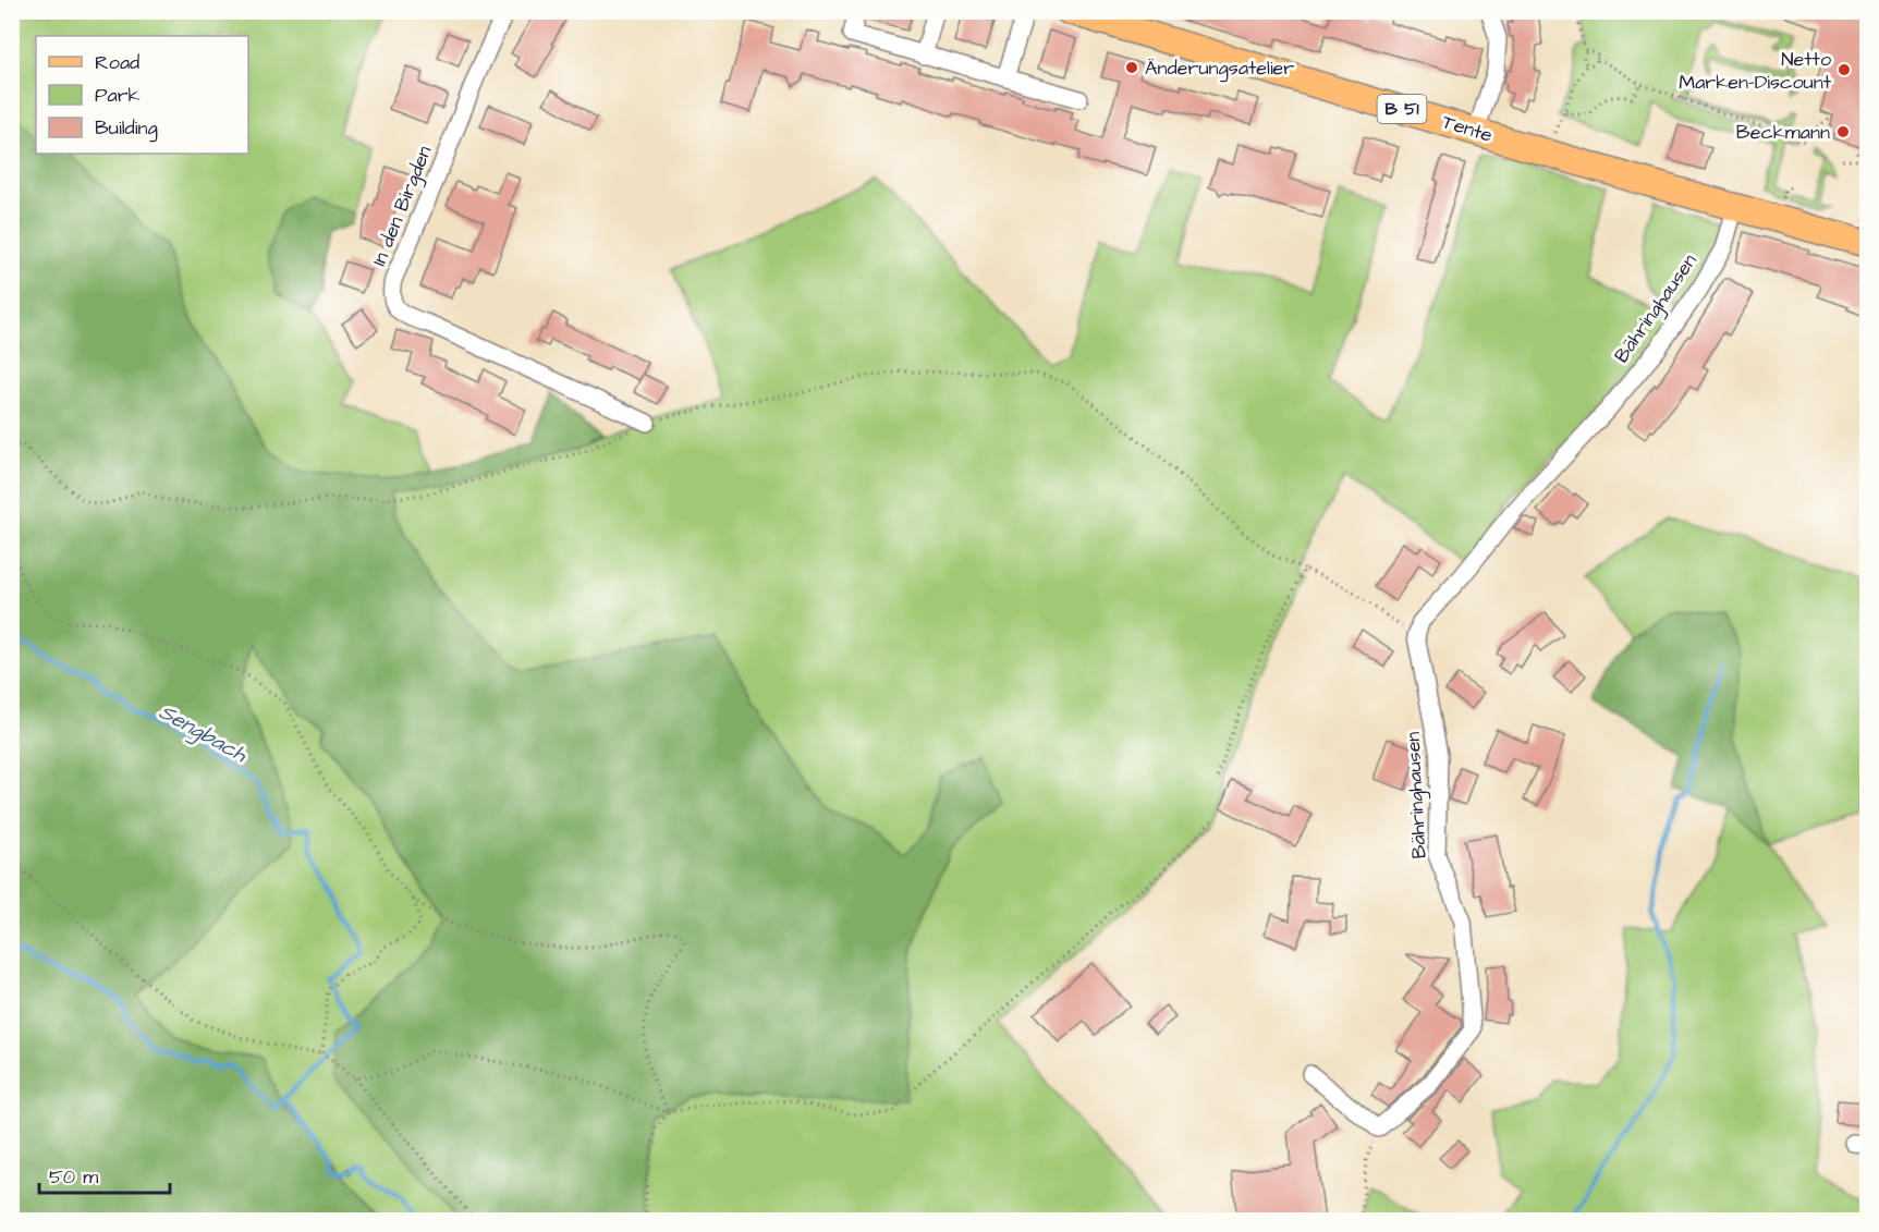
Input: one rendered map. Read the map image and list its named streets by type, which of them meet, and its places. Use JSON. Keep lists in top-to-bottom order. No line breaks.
{"streets":{"main road":["B 51","Tente"],"street":["In den Birgden","Bähringhausen"]},"crossings":[["Tente","Bähringhausen"]],"water":["Sengbach"],"places":["Änderungsatelier","Netto Marken-Discount","Beckmann"],"legend":["Road","Park","Building"],"scale_bar":"50 m"}
